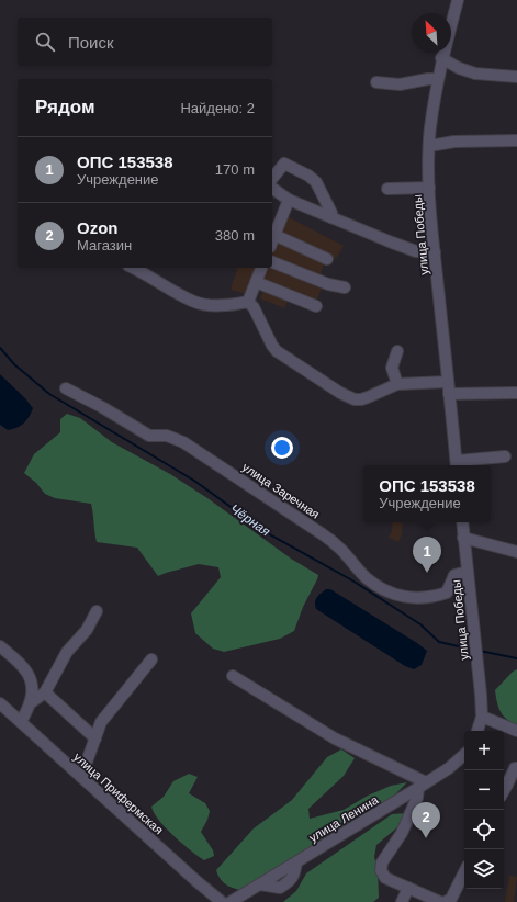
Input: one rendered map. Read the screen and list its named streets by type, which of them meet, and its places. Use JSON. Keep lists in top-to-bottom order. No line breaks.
{"streets":{"street":["улица Победы","улица Заречная","улица Прифермская","улица Ленина"]},"crossings":[["улица Победы","улица Заречная"]],"water":["Чёрная"],"north":"top left","page":{"search":"Поиск","heading":["Рядом","Найдено: 2"],"list":[{"mark":"1","name":"ОПС 153538","note":"Учреждение","value":"170 m"},{"mark":"2","name":"Ozon","note":"Магазин","value":"380 m"}],"popup":["ОПС 153538","Учреждение"],"pins":["1","2"],"map_buttons":["+","−"]}}
